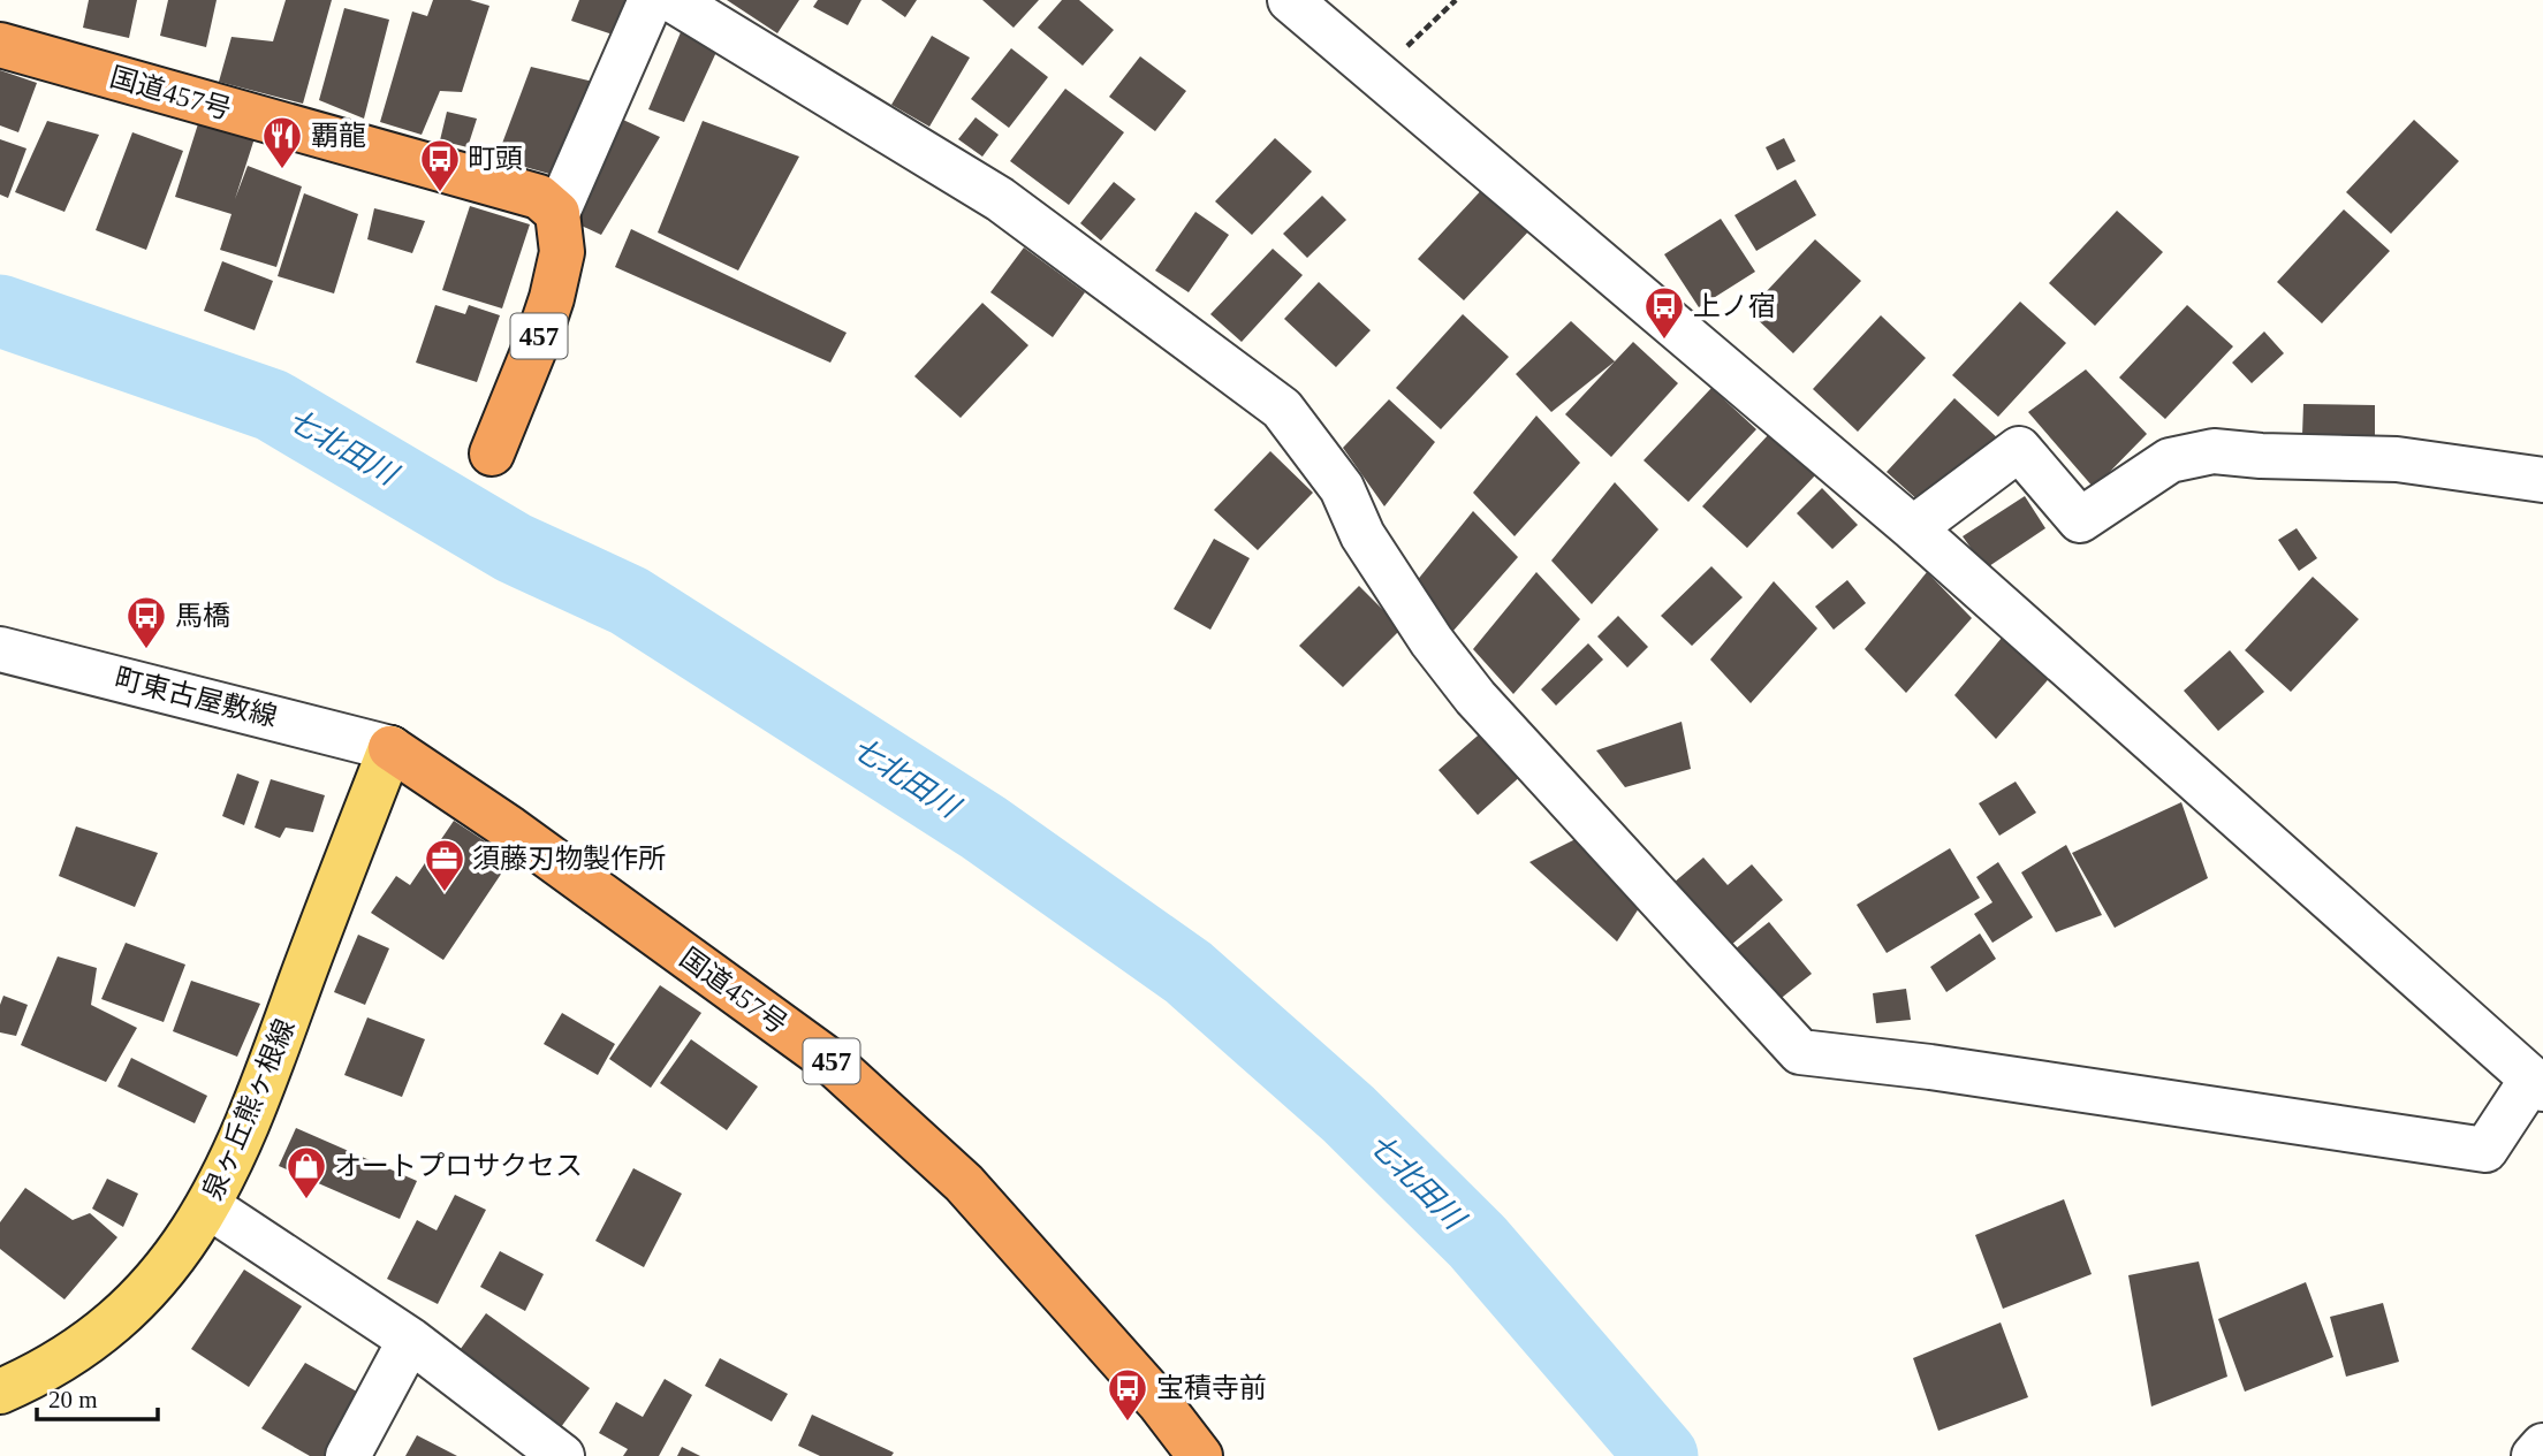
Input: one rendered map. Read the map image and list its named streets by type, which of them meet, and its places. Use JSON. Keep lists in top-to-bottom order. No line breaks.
{"streets":{"highway":["国道457号","457"],"main road":["泉ヶ丘熊ヶ根線"],"street":["町東古屋敷線"]},"crossings":[["国道457号","457"],["国道457号","町東古屋敷線"],["国道457号","泉ヶ丘熊ヶ根線"],["町東古屋敷線","泉ヶ丘熊ヶ根線"]],"water":["七北田川"],"places":{"restaurant":["覇龍"],"bus stop":["町頭","上ノ宿","馬橋","宝積寺前"],"office":["須藤刃物製作所"],"shop":["オートプロサクセス"]},"scale_bar":"20 m"}
